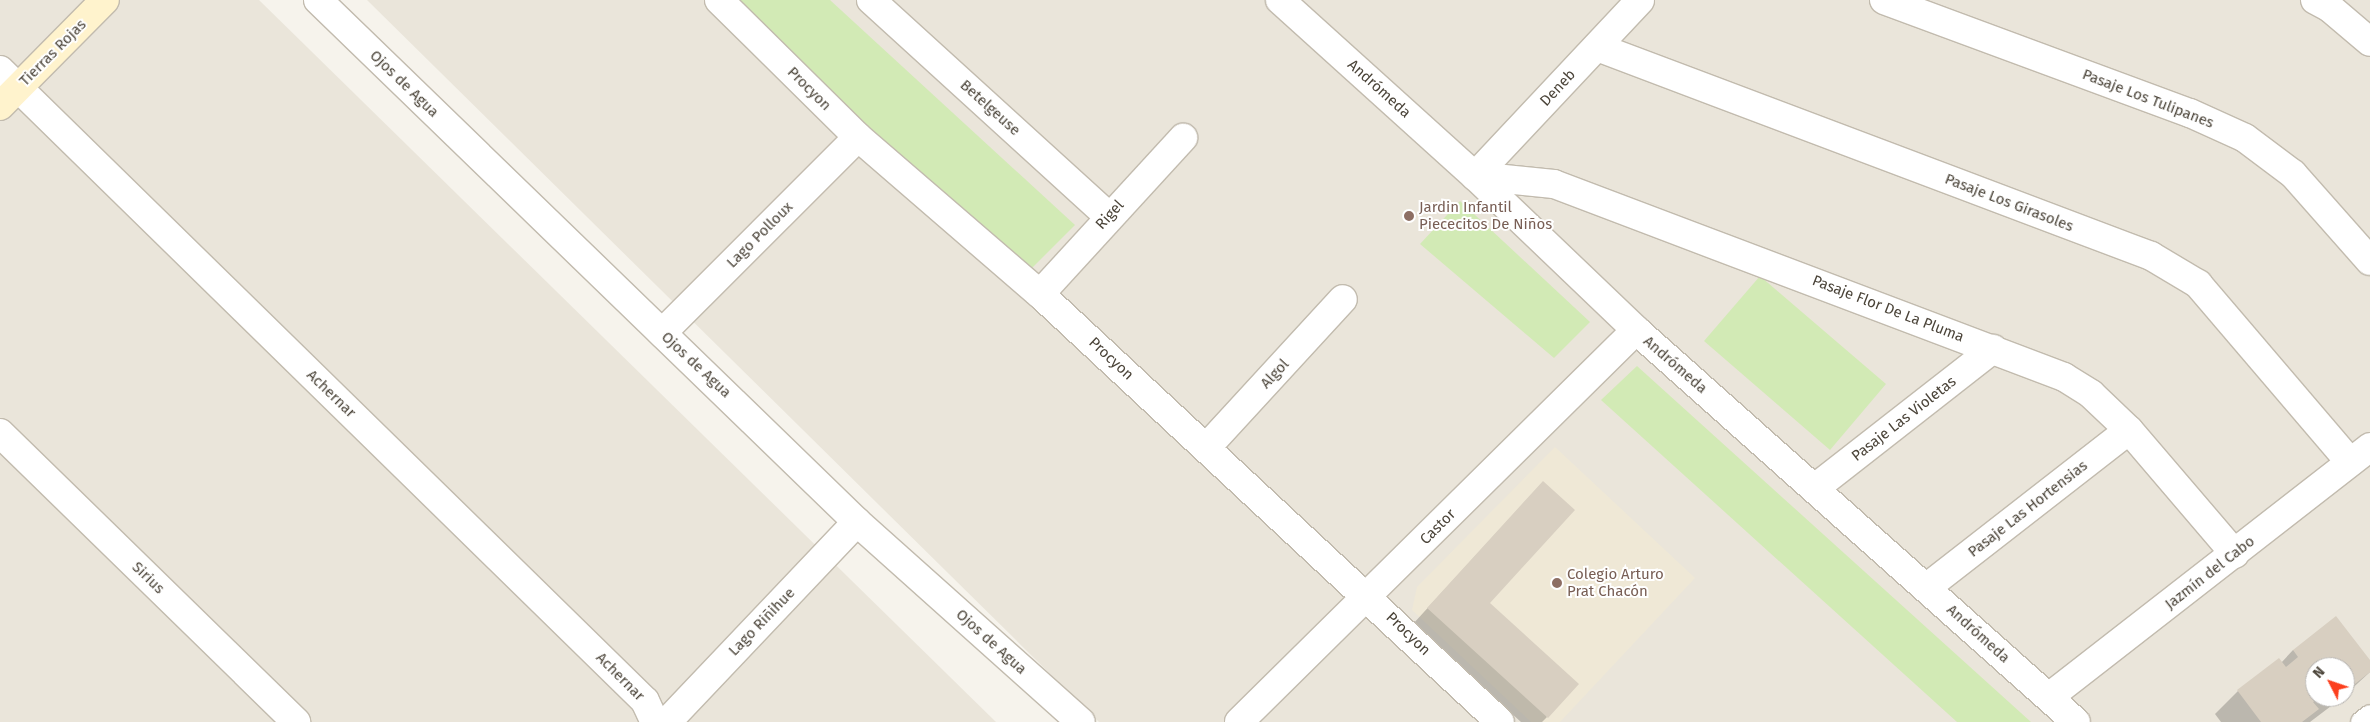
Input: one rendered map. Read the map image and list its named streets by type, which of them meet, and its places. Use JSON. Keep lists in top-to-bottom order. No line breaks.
{"streets":{"main road":["Tierras Rojas"],"street":["Ojos de Agua","Deneb","Procyon","Andrómeda","Pasaje Los Tulipanes","Betelgeuse","Pasaje Los Girasoles","Rigel","Lago Polloux","Pasaje Flor De La Pluma","Algol","Achernar","Pasaje Las Violetas","Pasaje Las Hortensias","Castor","Jazmín del Cabo","Sirius","Lago Riñihue"]},"crossings":[["Tierras Rojas","Achernar"],["Ojos de Agua","Lago Polloux"],["Ojos de Agua","Lago Riñihue"],["Deneb","Andrómeda"],["Deneb","Pasaje Los Girasoles"],["Deneb","Pasaje Flor De La Pluma"],["Procyon","Rigel"],["Procyon","Lago Polloux"],["Procyon","Algol"],["Procyon","Castor"],["Andrómeda","Pasaje Flor De La Pluma"],["Andrómeda","Pasaje Las Violetas"],["Andrómeda","Pasaje Las Hortensias"],["Andrómeda","Castor"],["Andrómeda","Jazmín del Cabo"],["Betelgeuse","Rigel"],["Pasaje Los Girasoles","Jazmín del Cabo"],["Pasaje Flor De La Pluma","Pasaje Las Violetas"],["Pasaje Flor De La Pluma","Pasaje Las Hortensias"],["Pasaje Flor De La Pluma","Jazmín del Cabo"]],"places":["Jardin Infantil Piececitos De Niños","Colegio Arturo Prat Chacón"],"north":"top left"}
